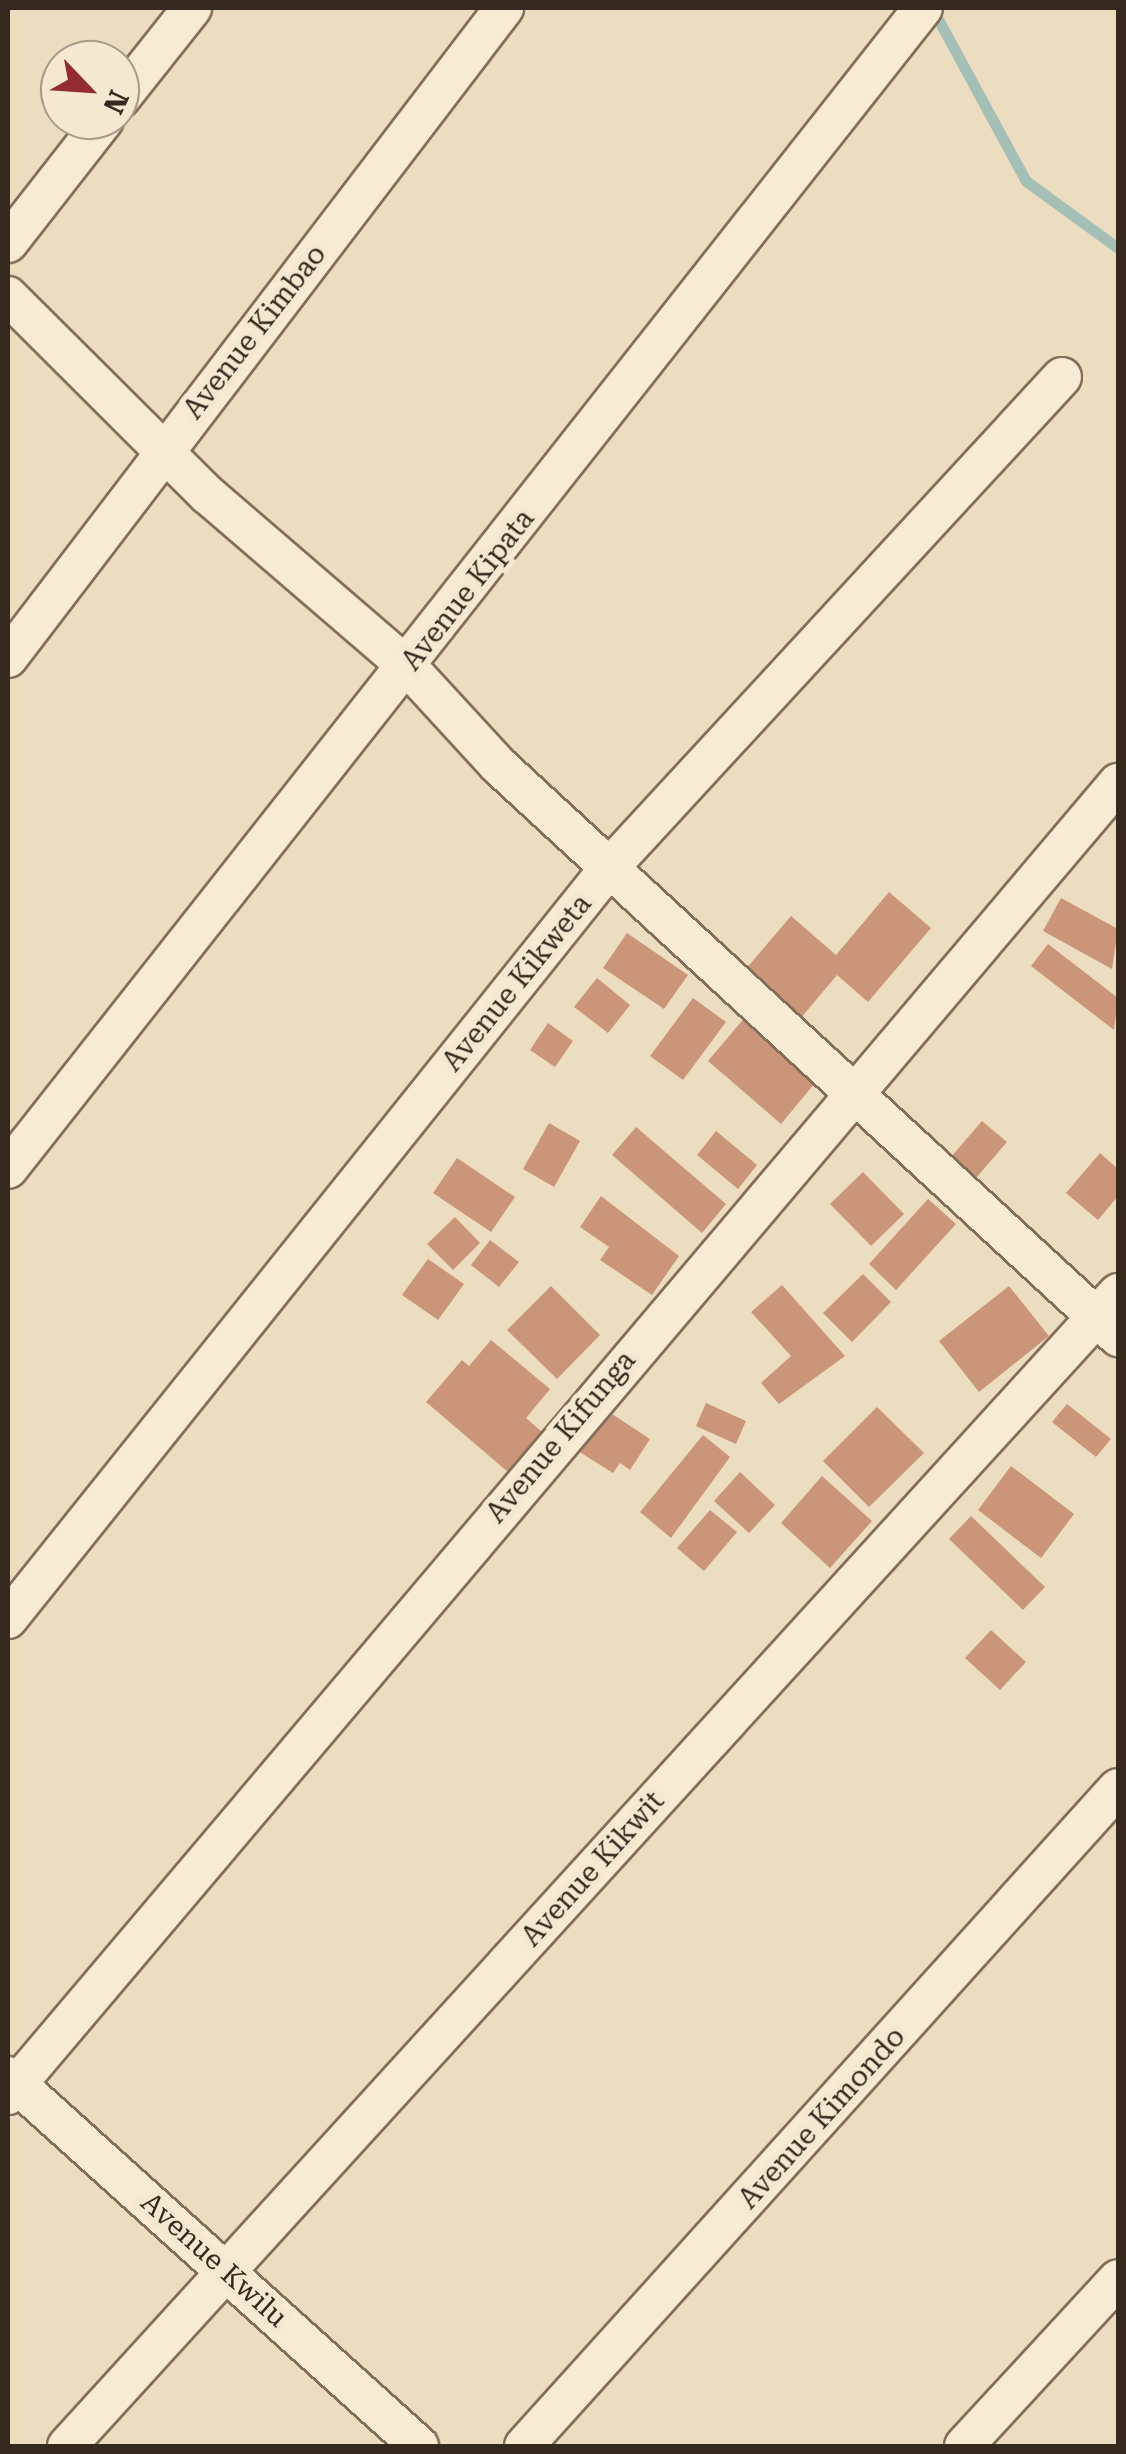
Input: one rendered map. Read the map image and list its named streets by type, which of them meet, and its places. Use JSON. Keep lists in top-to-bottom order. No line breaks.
{"streets":{"street":["Avenue Kimbao","Avenue Kipata","Avenue Kikweta","Avenue Kifunga","Avenue Kikwit","Avenue Kimondo","Avenue Kwilu"]},"crossings":[["Avenue Kifunga","Avenue Kwilu"],["Avenue Kikwit","Avenue Kwilu"]],"north":"bottom right"}
